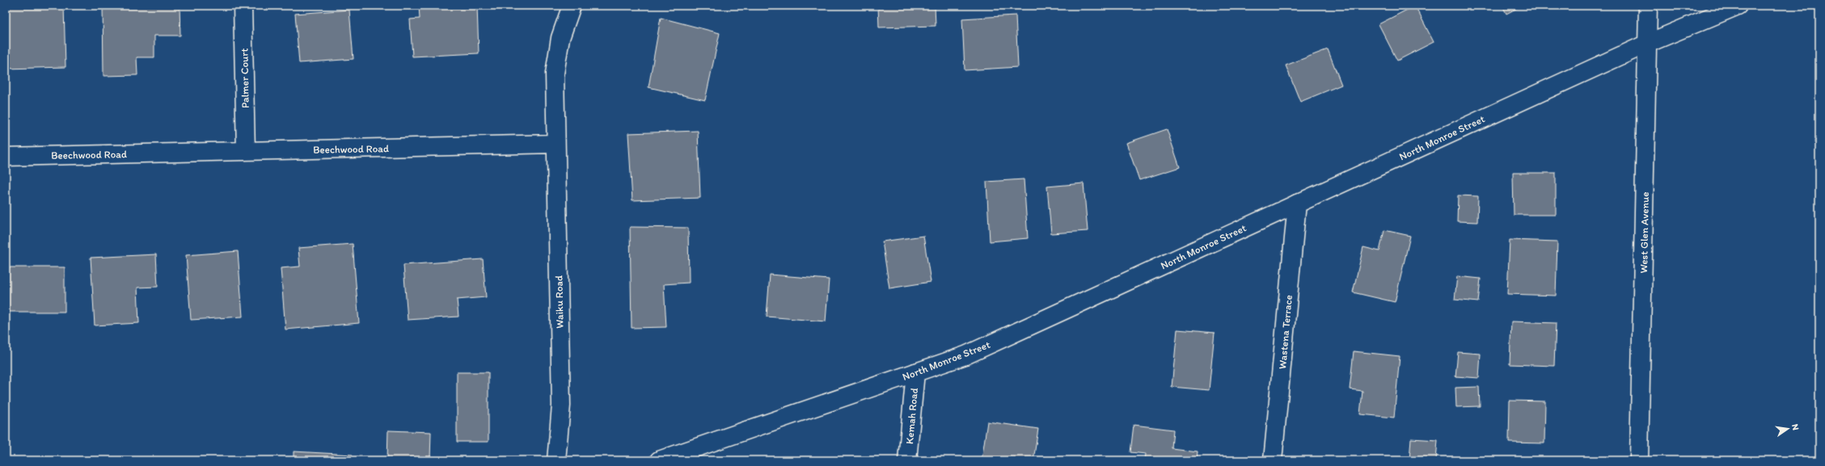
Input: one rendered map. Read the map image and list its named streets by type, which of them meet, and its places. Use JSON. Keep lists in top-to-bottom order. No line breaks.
{"streets":{"street":["Palmer Court","North Monroe Street","Beechwood Road","West Glen Avenue","Waiku Road","Wastena Terrace","Kemah Road"]},"crossings":[["Palmer Court","Beechwood Road"],["North Monroe Street","West Glen Avenue"],["North Monroe Street","Wastena Terrace"],["North Monroe Street","Kemah Road"],["Beechwood Road","Waiku Road"]],"north":"right"}
